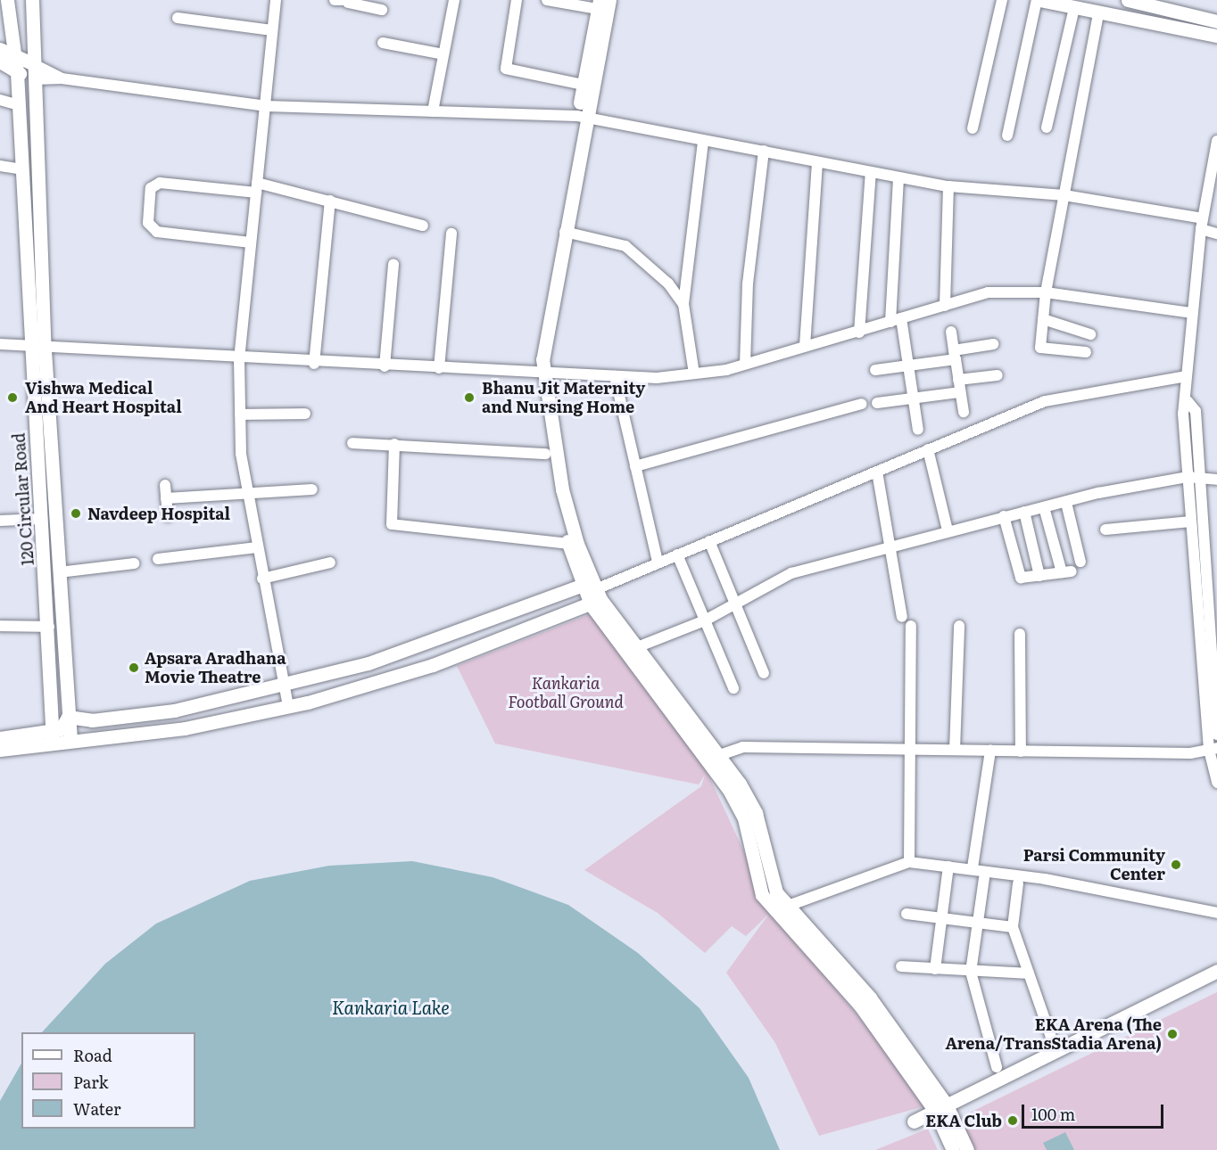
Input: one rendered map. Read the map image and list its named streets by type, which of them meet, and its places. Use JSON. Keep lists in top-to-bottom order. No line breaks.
{"streets":{"main road":["120 Circular Road"]},"water":["Kankaria Lake"],"parks":["Kankaria Football Ground"],"places":["Vishwa Medical And Heart Hospital","Bhanu Jit Maternity and Nursing Home","Navdeep Hospital","Apsara Aradhana Movie Theatre","Parsi Community Center","EKA Arena (The Arena/TransStadia Arena)","EKA Club"],"legend":["Road","Park","Water"],"scale_bar":"100 m"}
